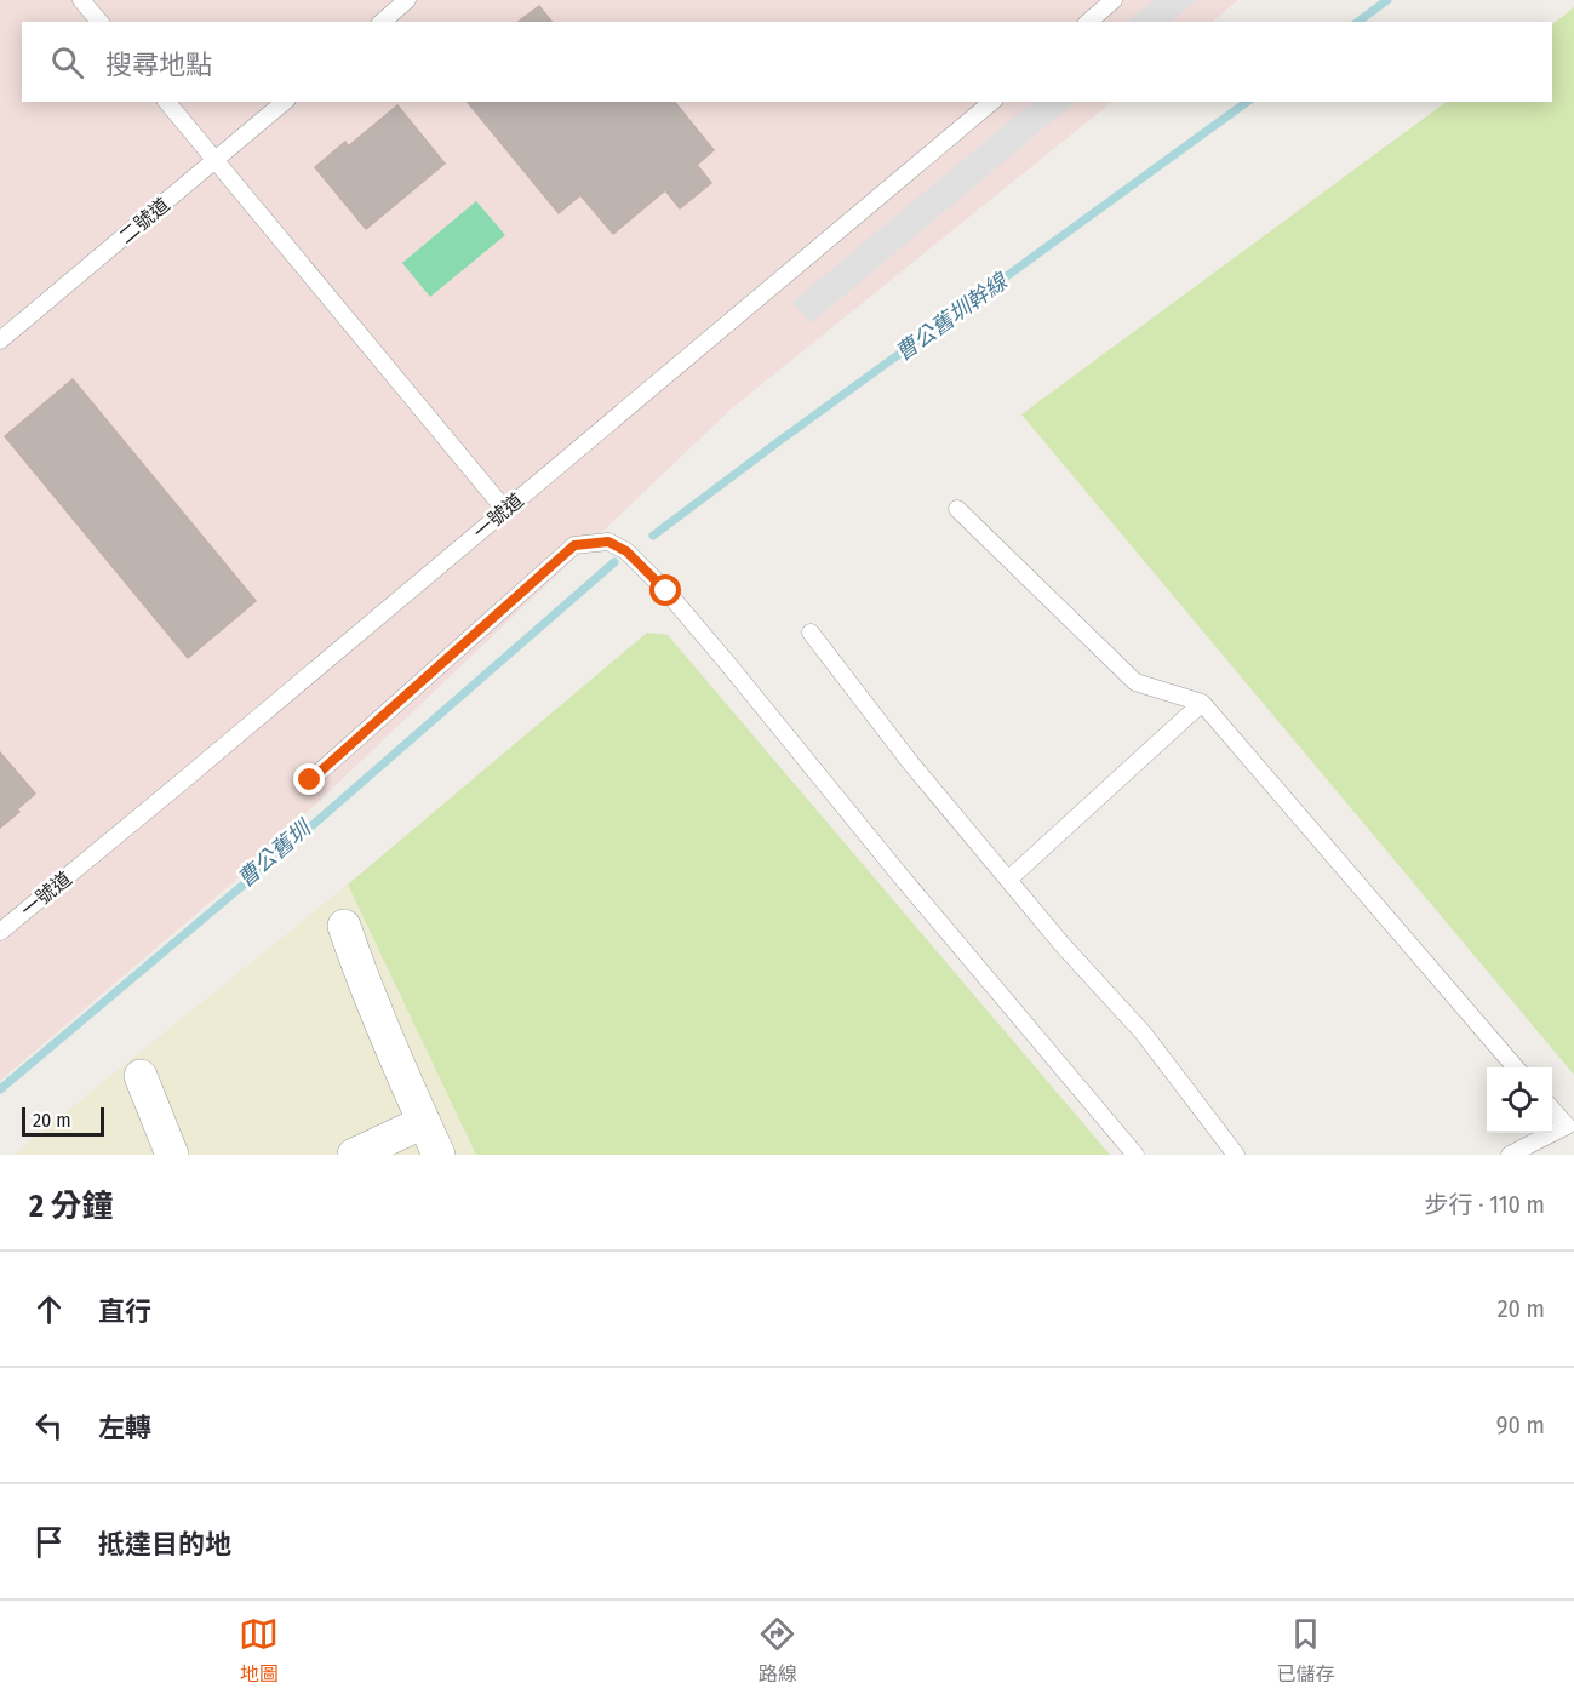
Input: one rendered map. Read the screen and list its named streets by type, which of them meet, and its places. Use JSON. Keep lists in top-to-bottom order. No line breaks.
{"streets":{"lane":["二號道","一號道"]},"water":["曹公舊圳幹線","曹公舊圳"],"scale_bar":"20 m","page":{"search":"搜尋地點","scale":"20 m","heading":["2 分鐘","步行 · 110 m"],"list":[["直行","20 m"],["左轉","90 m"],"抵達目的地"],"nav":["地圖","路線","已儲存"]}}
